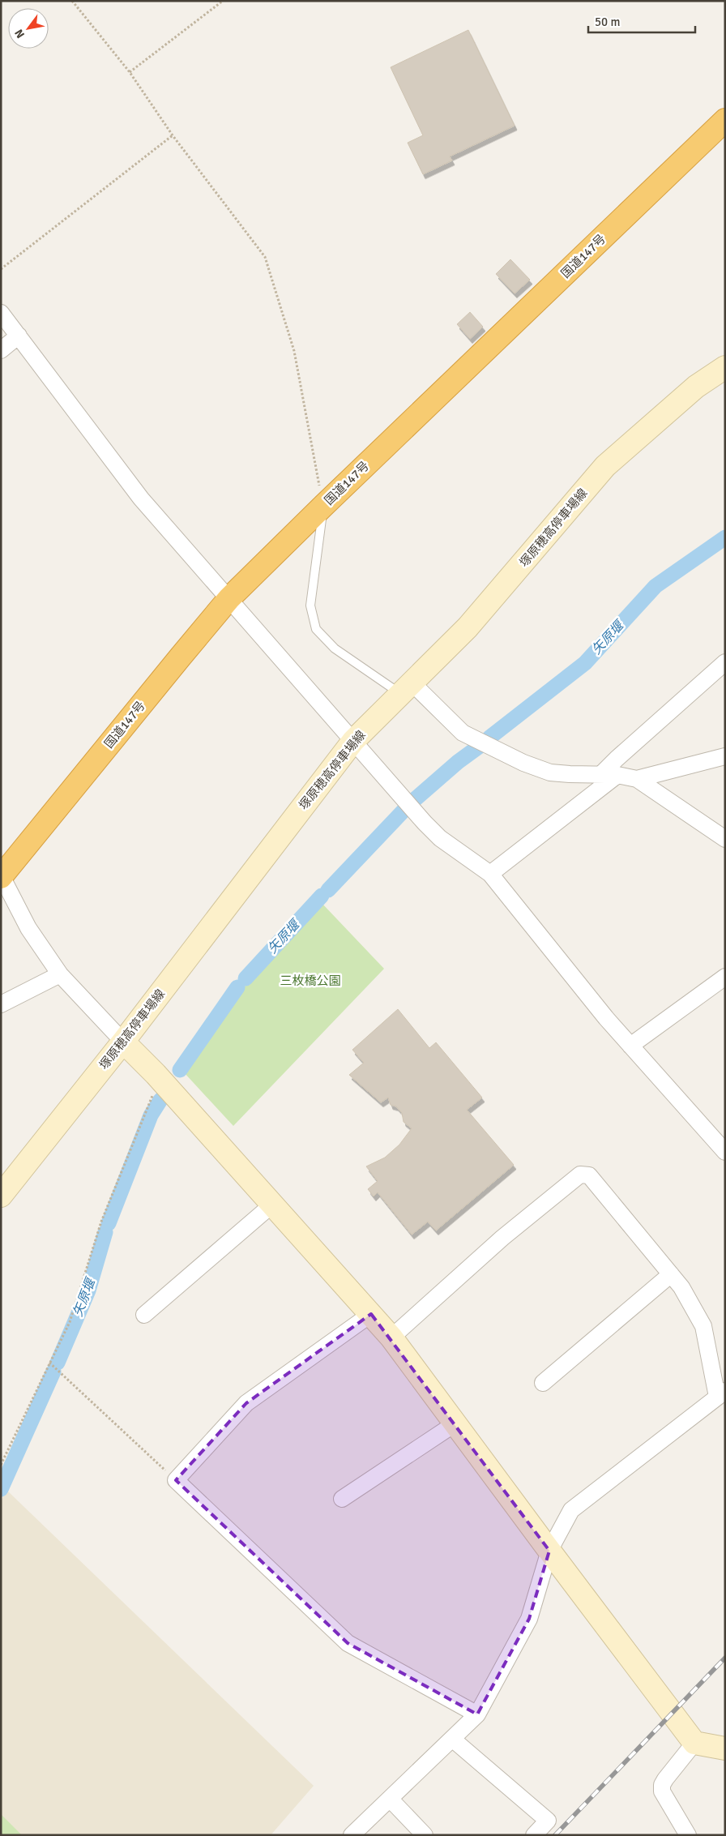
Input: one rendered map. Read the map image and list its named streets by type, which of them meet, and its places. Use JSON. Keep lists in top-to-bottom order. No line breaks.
{"streets":{"highway":["国道147号"],"main road":["塚原穂高停車場線"]},"water":["矢原堰"],"parks":["三枚橋公園"],"scale_bar":"50 m","north":"bottom left"}
